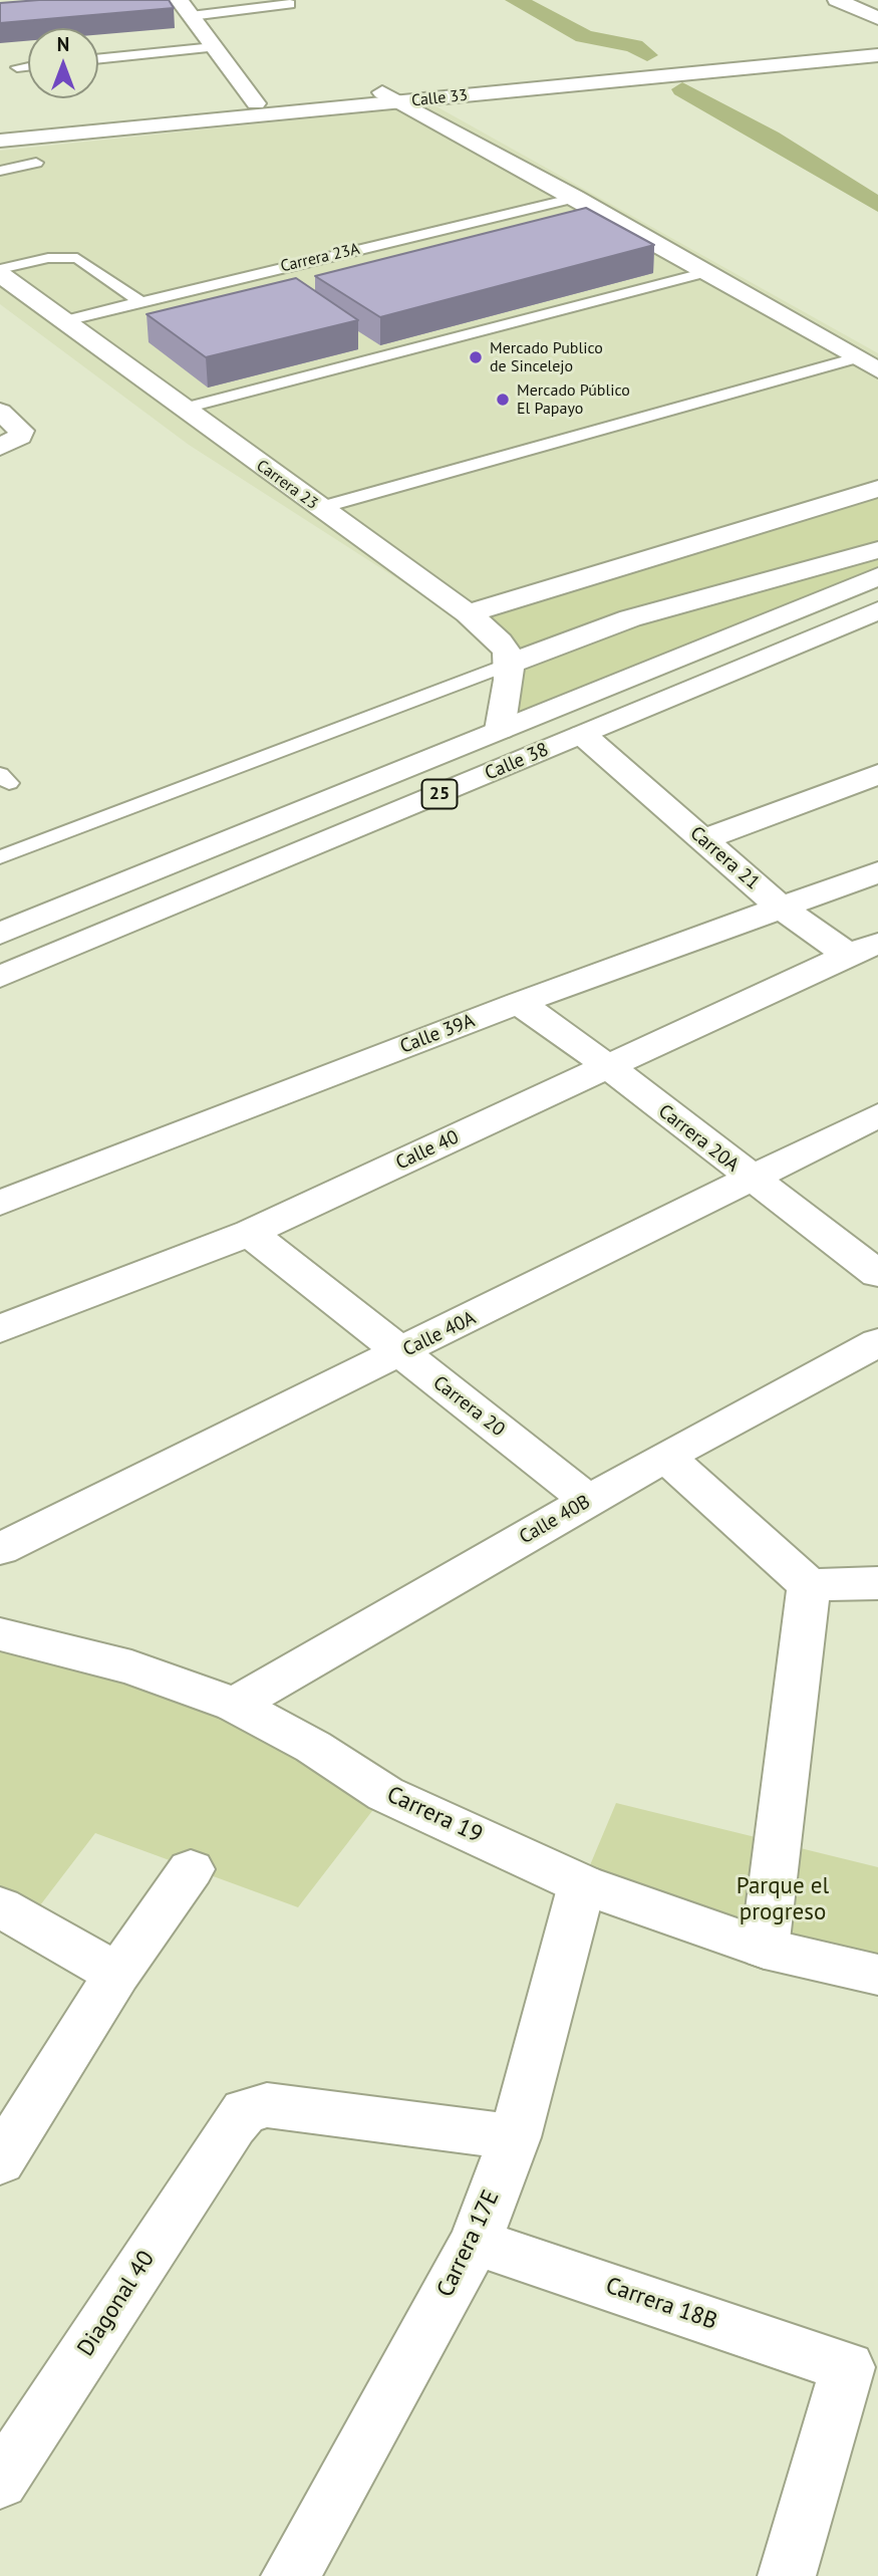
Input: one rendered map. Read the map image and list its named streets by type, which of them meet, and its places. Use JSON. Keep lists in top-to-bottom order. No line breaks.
{"streets":{"main road":["Calle 33","Carrera 23","Calle 38","25","Carrera 21","Calle 39A","Carrera 20A","Calle 40","Calle 40A","Carrera 20","Calle 40B","Carrera 19","Carrera 17E","Diagonal 40","Carrera 18B"],"lane":["Carrera 23A"]},"crossings":[["Carrera 23A","Carrera 23"],["Calle 38","Carrera 21"],["Carrera 21","Calle 39A"],["Carrera 21","Calle 40"],["Calle 39A","Carrera 20A"],["Carrera 20A","Calle 40"],["Carrera 20A","Calle 40A"],["Calle 40","Carrera 20"],["Calle 40A","Carrera 20"],["Carrera 20","Calle 40B"],["Calle 40B","Carrera 19"],["Carrera 19","Carrera 17E"],["Carrera 17E","Diagonal 40"],["Carrera 17E","Carrera 18B"]],"parks":["Parque el progreso"],"places":["Mercado Publico de Sincelejo","Mercado Público El Papayo"],"north":"top"}
